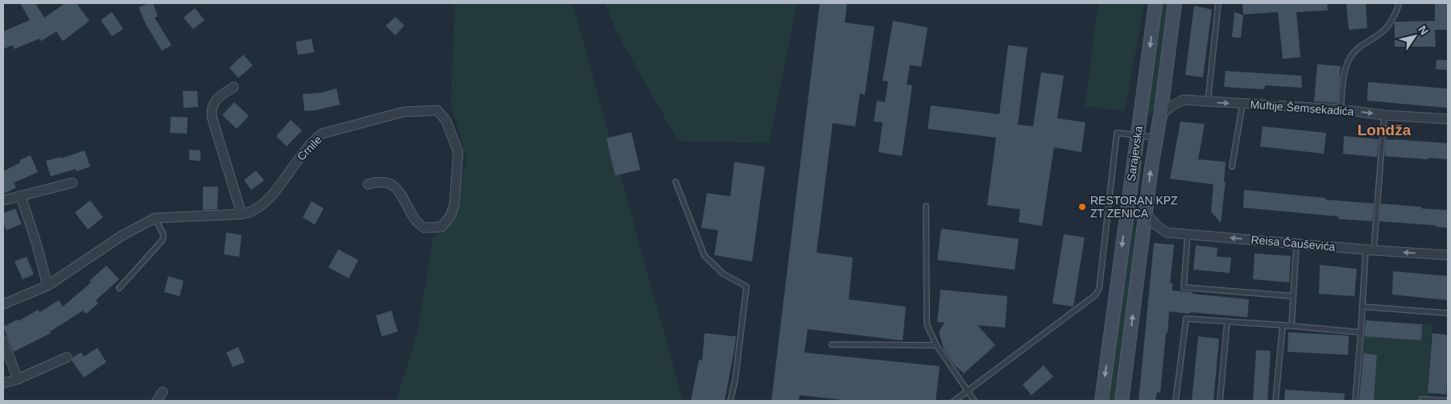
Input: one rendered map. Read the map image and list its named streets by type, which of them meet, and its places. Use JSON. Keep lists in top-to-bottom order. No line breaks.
{"streets":{"main road":["Sarajevska"],"street":["Muftije Šemsekadića","Crnile","Reisa Čauševića"]},"crossings":[["Muftije Šemsekadića","Sarajevska"],["Sarajevska","Reisa Čauševića"]],"one_way":["Reisa Čauševića"],"districts":["Londža"],"places":["RESTORAN KPZ ZT ZENICA"],"north":"top right"}
